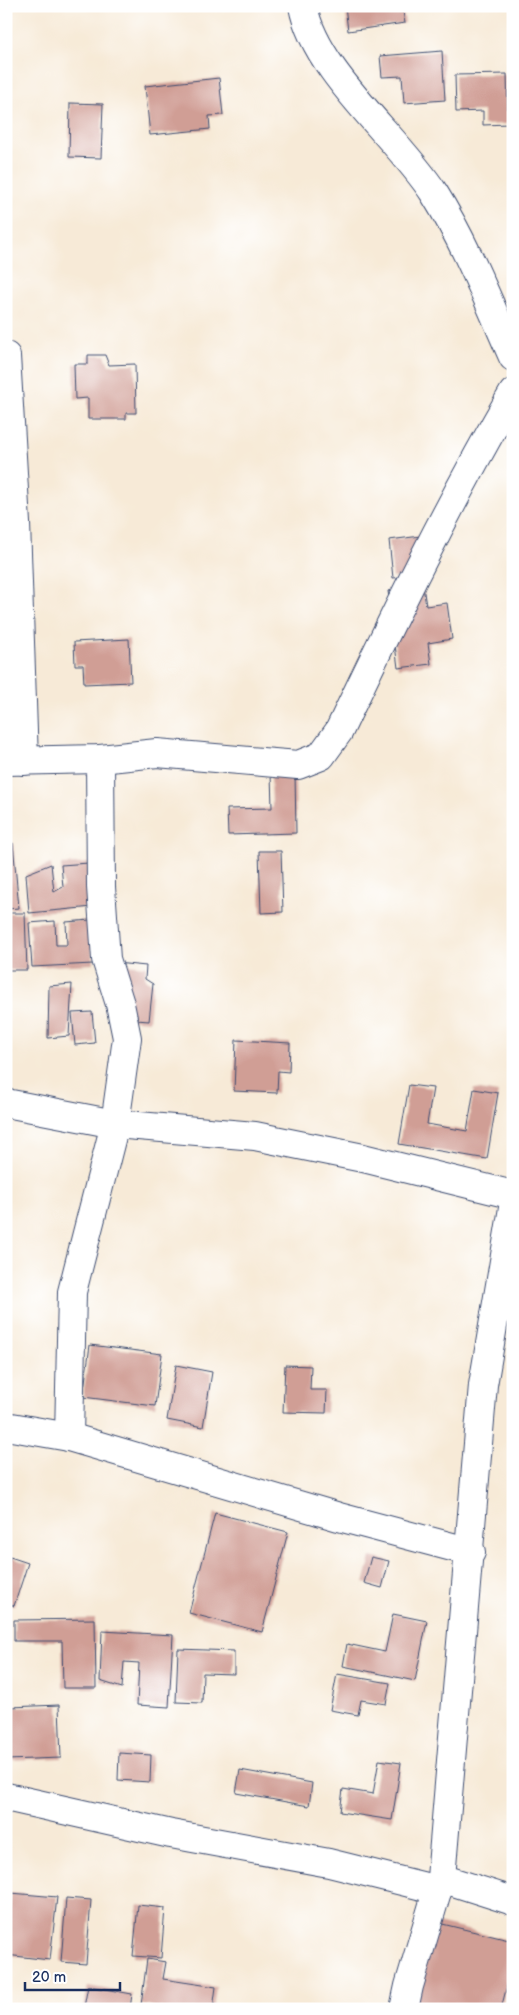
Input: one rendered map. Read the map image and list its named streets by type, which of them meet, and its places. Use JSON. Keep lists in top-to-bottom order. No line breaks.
{"scale_bar":"20 m"}
